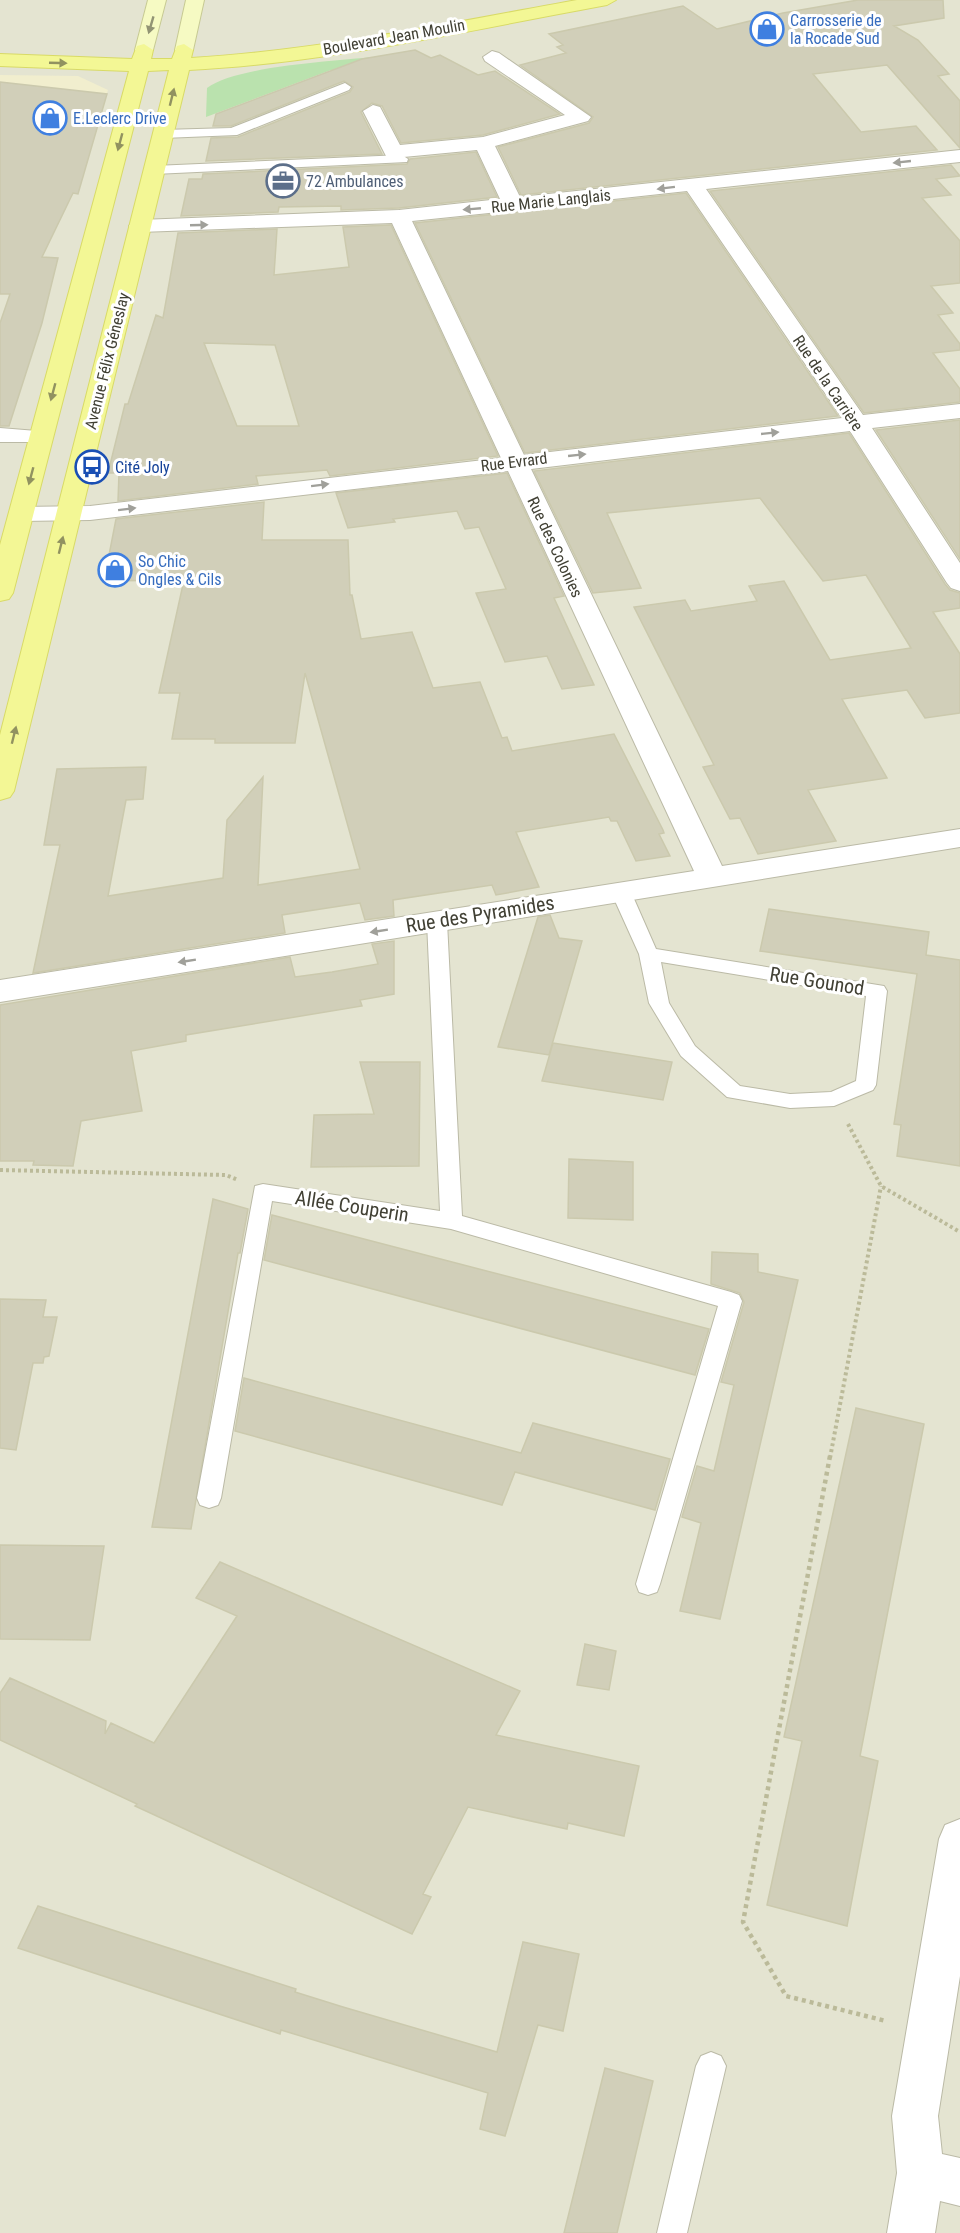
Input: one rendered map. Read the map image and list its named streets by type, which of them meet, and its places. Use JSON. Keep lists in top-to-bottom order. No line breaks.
{"streets":{"main road":["Boulevard Jean Moulin","Avenue Félix Géneslay"],"street":["Rue Marie Langlais","Rue de la Carrière","Rue Evrard","Rue des Colonies","Rue des Pyramides"],"lane":["Rue Gounod","Allée Couperin"]},"crossings":[["Boulevard Jean Moulin","Avenue Félix Géneslay"],["Rue Marie Langlais","Avenue Félix Géneslay"],["Rue Marie Langlais","Rue de la Carrière"],["Rue Marie Langlais","Rue des Colonies"],["Avenue Félix Géneslay","Rue Evrard"],["Rue de la Carrière","Rue Evrard"],["Rue Evrard","Rue des Colonies"],["Rue des Colonies","Rue des Pyramides"],["Rue des Pyramides","Rue Gounod"]],"one_way":["Rue Evrard","Rue des Pyramides"],"places":{"shop":["Carrosserie de la Rocade Sud","E.Leclerc Drive","So Chic Ongles & Cils"],"office":["72 Ambulances"],"bus stop":["Cité Joly"]}}
